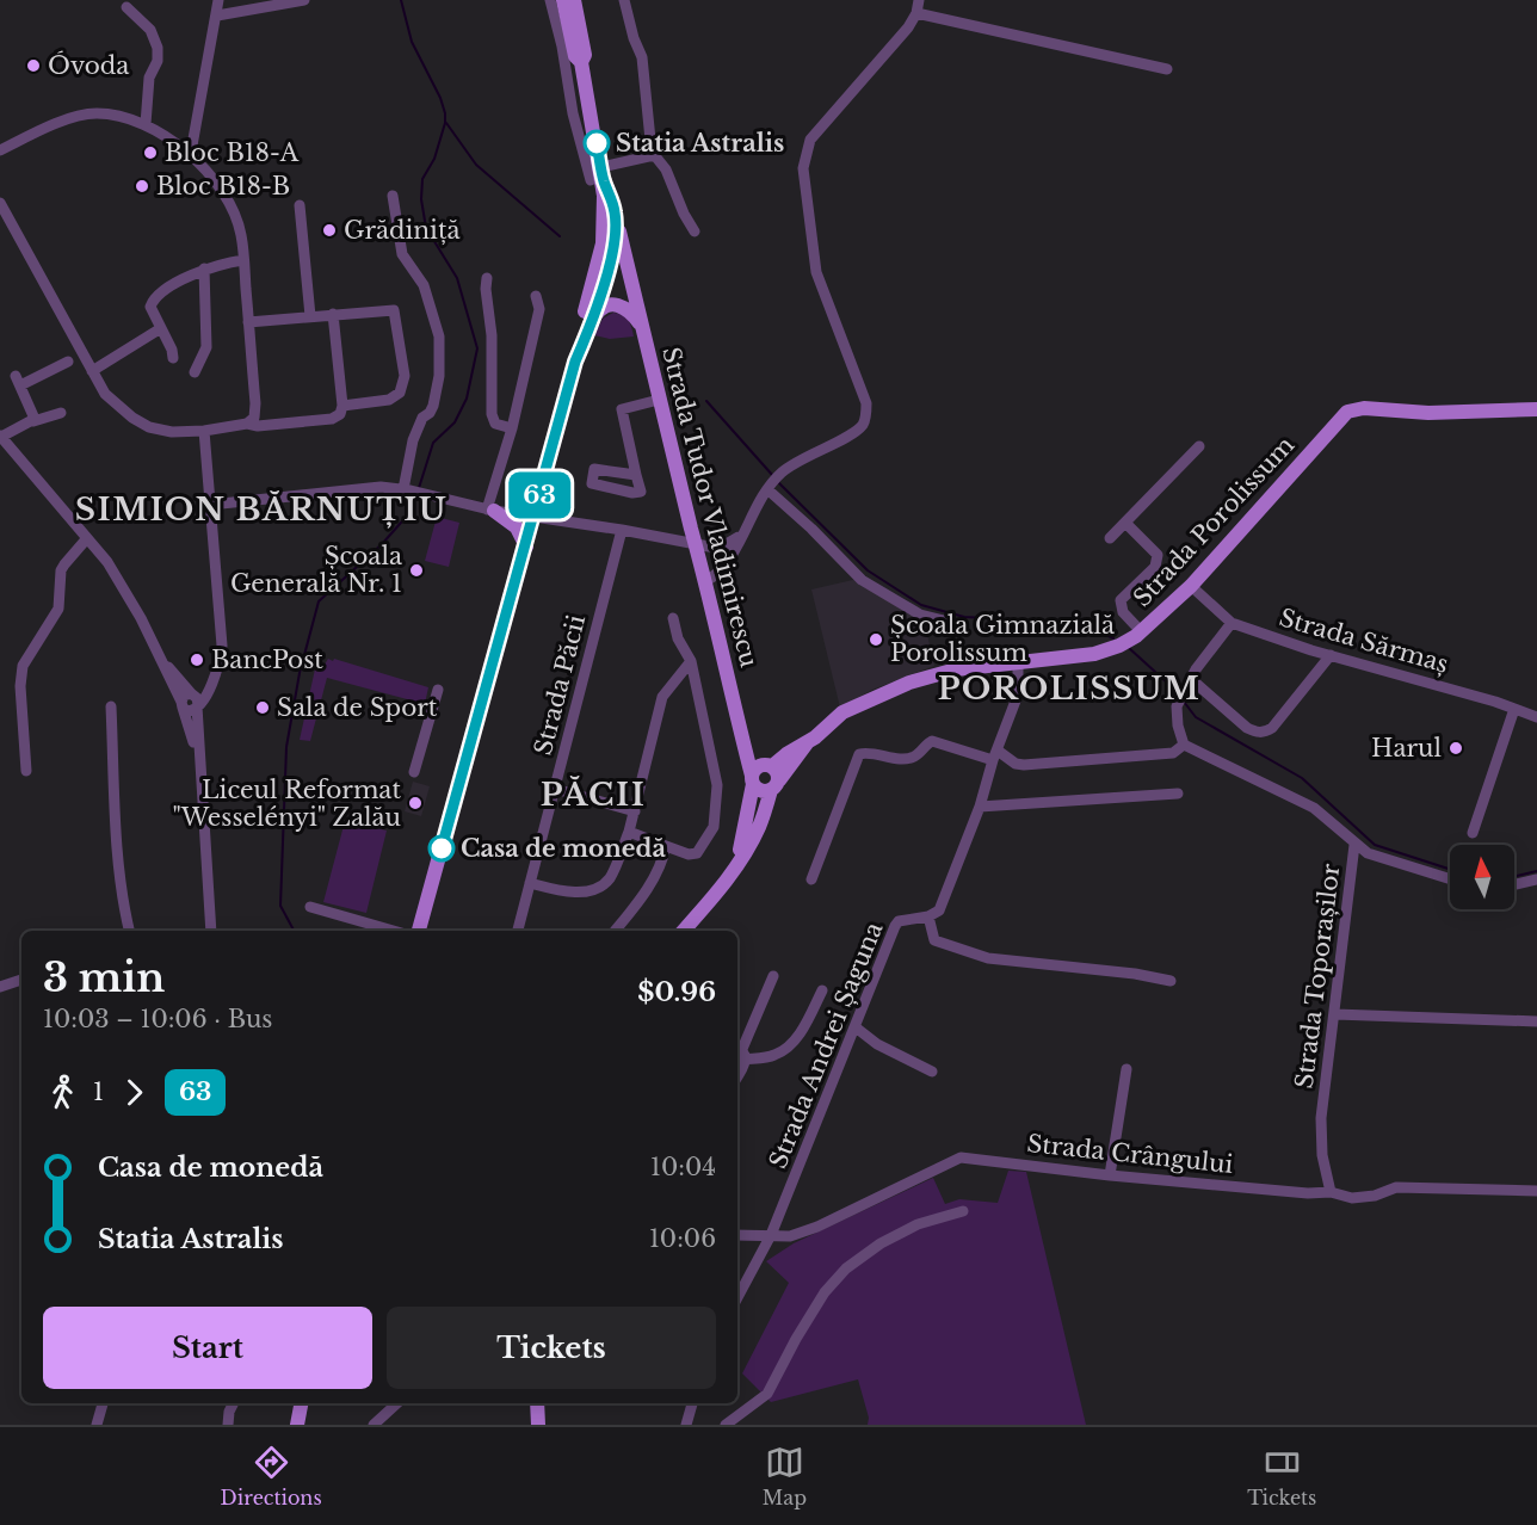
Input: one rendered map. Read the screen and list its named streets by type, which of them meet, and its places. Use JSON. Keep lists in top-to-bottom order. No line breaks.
{"streets":{"main road":["Strada Tudor Vladimirescu","Strada Porolissum"],"street":["Strada Sărmaș","Strada Păcii","Strada Toporașilor","Strada Andrei Șaguna","Strada Crângului"]},"crossings":[["Strada Tudor Vladimirescu","Strada Porolissum"],["Strada Porolissum","Strada Sărmaș"],["Strada Toporașilor","Strada Crângului"],["Strada Andrei Șaguna","Strada Crângului"]],"districts":["SIMION BĂRNUȚIU","POROLISSUM","PĂCII"],"places":["Óvoda","Statia Astralis","Bloc B18-A","Bloc B18-B","Grădiniță","Școala Generală Nr. 1","Școala Gimnazială Porolissum","BancPost","Sala de Sport","Harul","Liceul Reformat \"Wesselényi\" Zalău","Casa de monedă"],"lines":["bus line 63"],"north":"top","page":{"on_map":"63","heading":["3 min","10:03 – 10:06 · Bus","$0.96"],"legs":["1","63"],"list":[{"name":"Casa de monedă","value":"10:04"},{"name":"Statia Astralis","value":"10:06"}],"buttons":["Start","Tickets"],"tabs":["Directions","Map","Tickets"]}}
